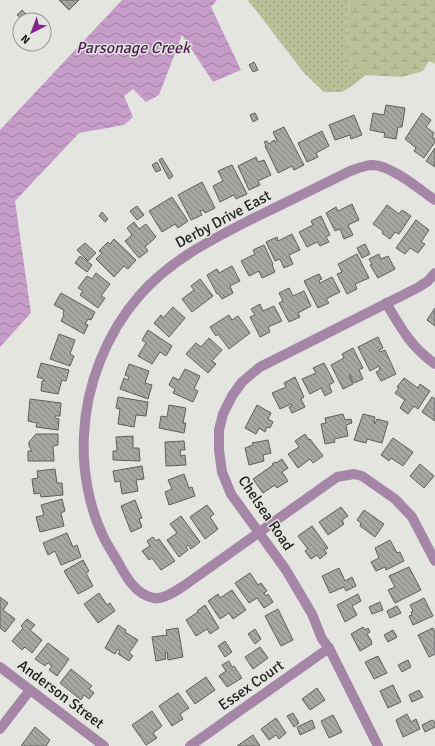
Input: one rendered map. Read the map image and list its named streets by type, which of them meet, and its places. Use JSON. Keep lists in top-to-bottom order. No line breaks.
{"streets":{"street":["Derby Drive East","Chelsea Road","Essex Court","Anderson Street"]},"crossings":[["Derby Drive East","Chelsea Road"],["Chelsea Road","Essex Court"]],"water":["Parsonage Creek"],"north":"bottom left"}
